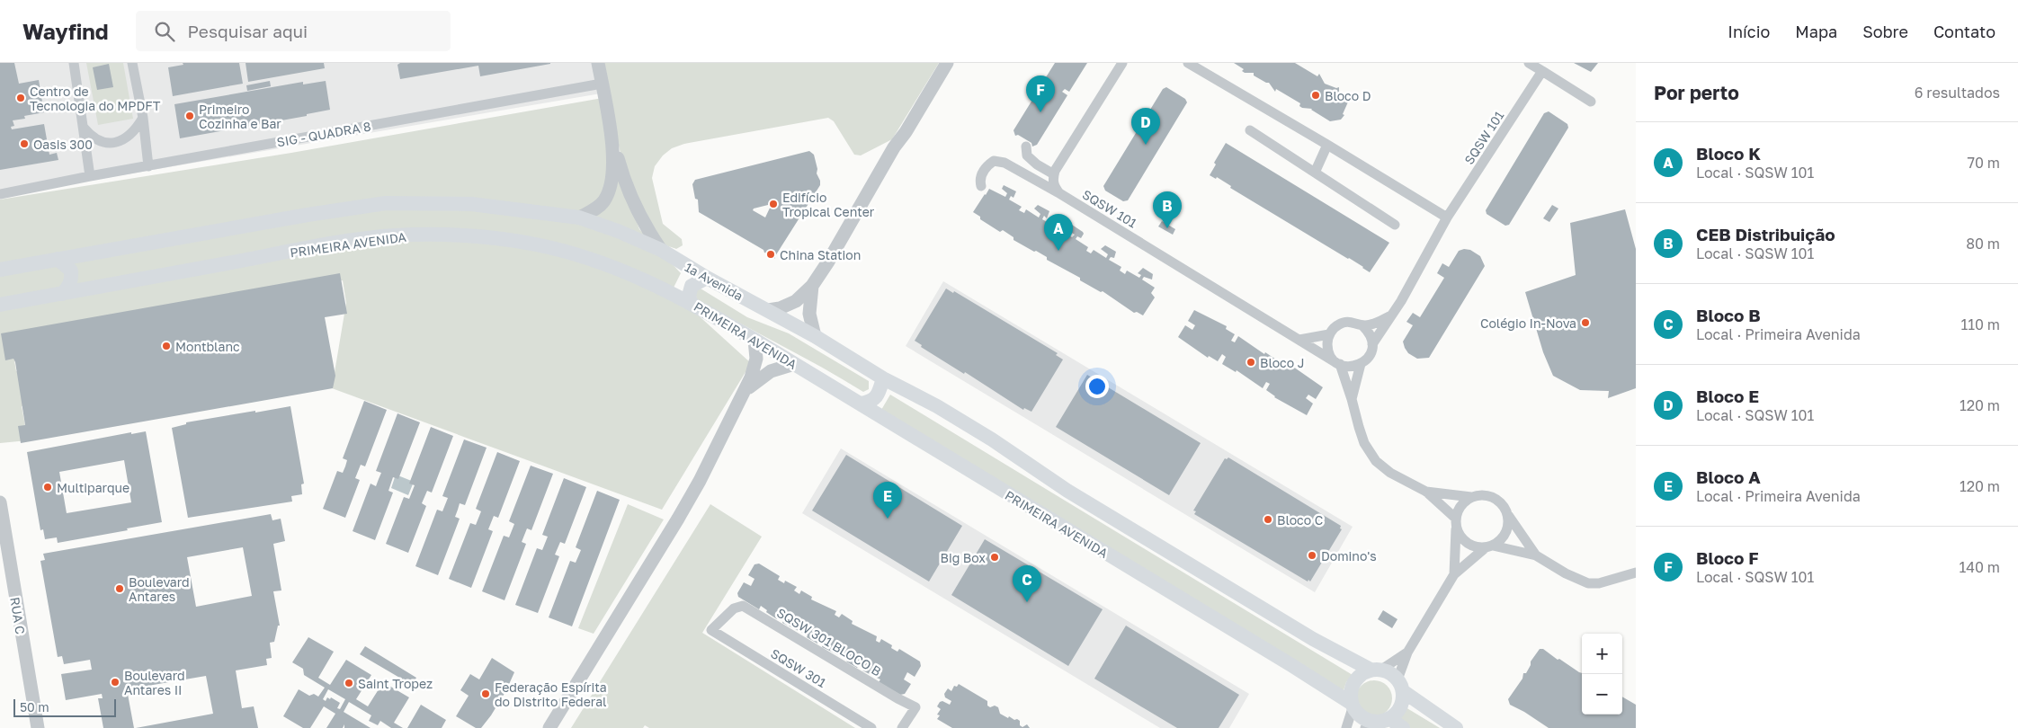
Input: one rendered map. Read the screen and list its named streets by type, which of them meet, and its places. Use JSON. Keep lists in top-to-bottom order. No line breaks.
{"streets":{"main road":["PRIMEIRA AVENIDA","1ª Avenida"],"street":["SIG - QUADRA 8","SQSW 101","RUA C","SQSW 301 BLOCO B","SQSW 301"]},"crossings":[["SQSW 301 BLOCO B","SQSW 301"]],"places":["Bloco D","Centro de Tecnologia do MPDFT","Primeiro Cozinha e Bar","Oasis 300","Edifício Tropical Center","China Station","Colégio In-Nova","Montblanc","Bloco J","Multiparque","Bloco C","Domino's","Big Box","Boulevard Antares","Boulevard Antares II","Saint Tropez","Federação Espírita do Distrito Federal"],"scale_bar":"50 m","page":{"header":"Wayfind","search":"Pesquisar aqui","nav":["Início","Mapa","Sobre","Contato"],"heading":["Por perto","6 resultados"],"pins":["F","D","B","A","E","C"],"list":[{"mark":"A","name":"Bloco K","note":"Local · SQSW 101","value":"70 m"},{"mark":"B","name":"CEB Distribuição","note":"Local · SQSW 101","value":"80 m"},{"mark":"C","name":"Bloco B","note":"Local · Primeira Avenida","value":"110 m"},{"mark":"D","name":"Bloco E","note":"Local · SQSW 101","value":"120 m"},{"mark":"E","name":"Bloco A","note":"Local · Primeira Avenida","value":"120 m"},{"mark":"F","name":"Bloco F","note":"Local · SQSW 101","value":"140 m"}],"map_buttons":["+","−"],"scale":"50 m"}}
